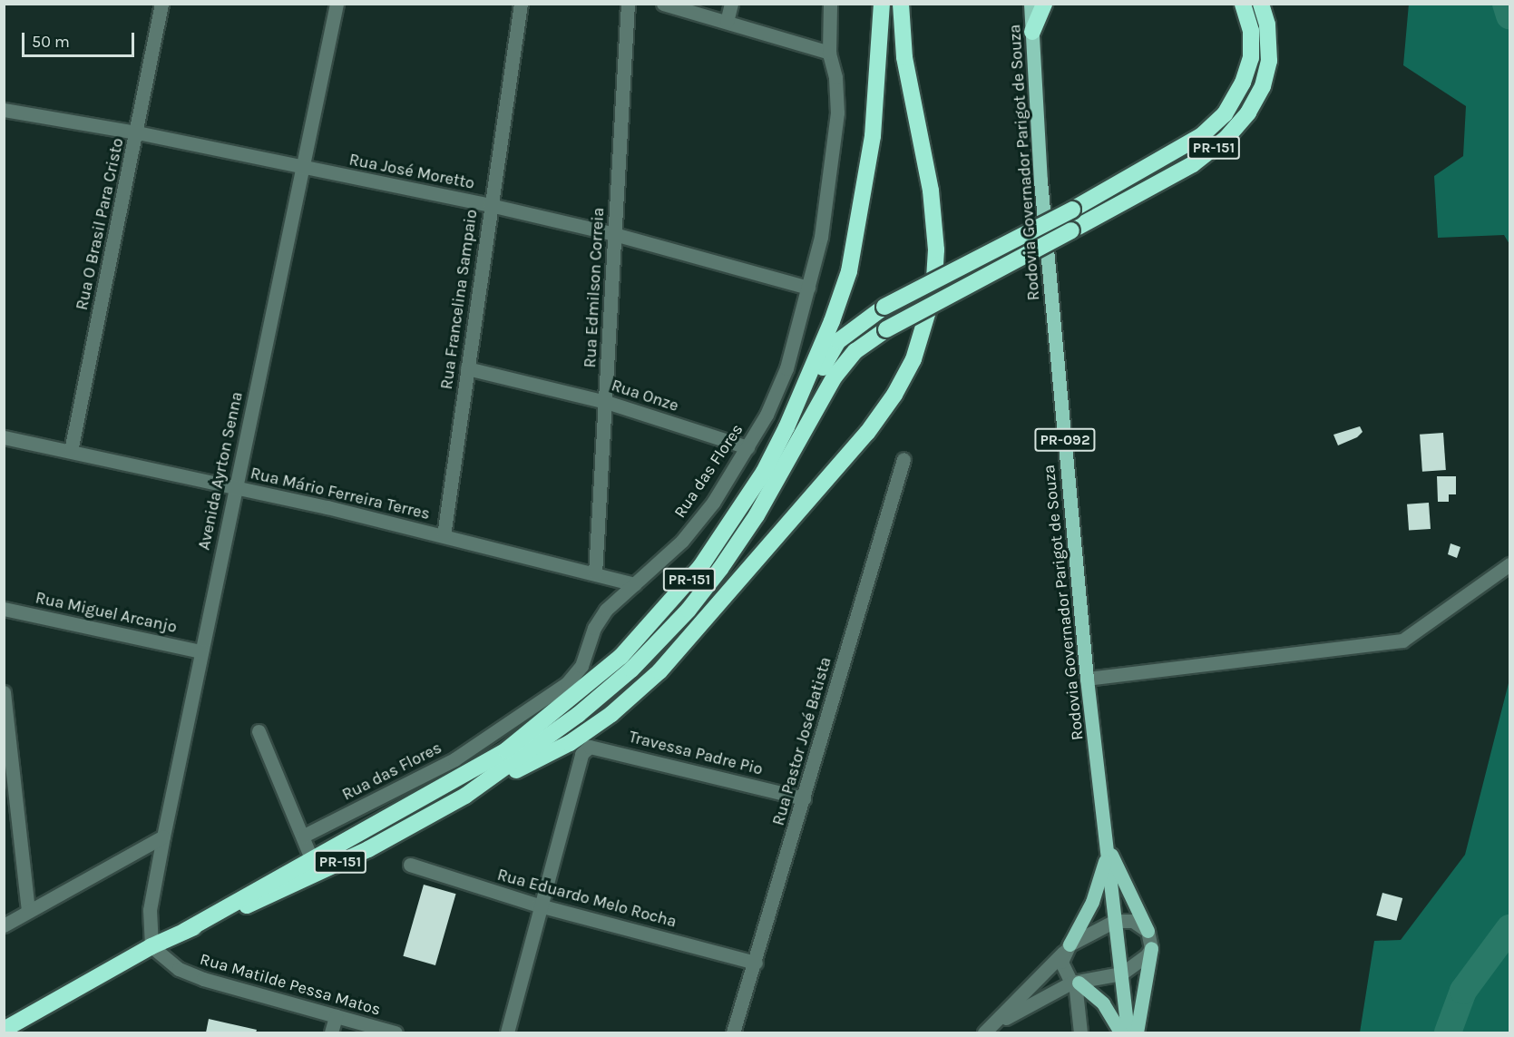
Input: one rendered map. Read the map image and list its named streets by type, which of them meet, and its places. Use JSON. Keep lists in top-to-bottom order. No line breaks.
{"streets":{"highway":["PR-151"],"main road":["Rodovia Governador Parigot de Souza","PR-092"],"street":["Rua José Moretto","Rua O Brasil Para Cristo","Rua Edmilson Correia","Rua Francelina Sampaio","Rua Onze","Avenida Ayrton Senna","Rua das Flores","Rua Mário Ferreira Terres","Rua Miguel Arcanjo","Rua Pastor José Batista","Travessa Padre Pio","Rua Eduardo Melo Rocha","Rua Matilde Pessa Matos"]},"crossings":[["PR-151","Avenida Ayrton Senna"],["PR-151","Rua Matilde Pessa Matos"],["Rua José Moretto","Rua O Brasil Para Cristo"],["Rua José Moretto","Rua Edmilson Correia"],["Rua José Moretto","Rua Francelina Sampaio"],["Rua José Moretto","Avenida Ayrton Senna"],["Rua José Moretto","Rua das Flores"],["Rua O Brasil Para Cristo","Rua Mário Ferreira Terres"],["Rua Edmilson Correia","Rua Onze"],["Rua Edmilson Correia","Rua Mário Ferreira Terres"],["Rua Francelina Sampaio","Rua Onze"],["Rua Francelina Sampaio","Rua Mário Ferreira Terres"],["Rua Onze","Rua das Flores"],["Avenida Ayrton Senna","Rua Mário Ferreira Terres"],["Avenida Ayrton Senna","Rua Miguel Arcanjo"],["Avenida Ayrton Senna","Rua Matilde Pessa Matos"],["Rua das Flores","Rua Mário Ferreira Terres"],["Rua Pastor José Batista","Travessa Padre Pio"],["Rua Pastor José Batista","Rua Eduardo Melo Rocha"],["Travessa Padre Pio","Rua Eduardo Melo Rocha"]],"scale_bar":"50 m"}
